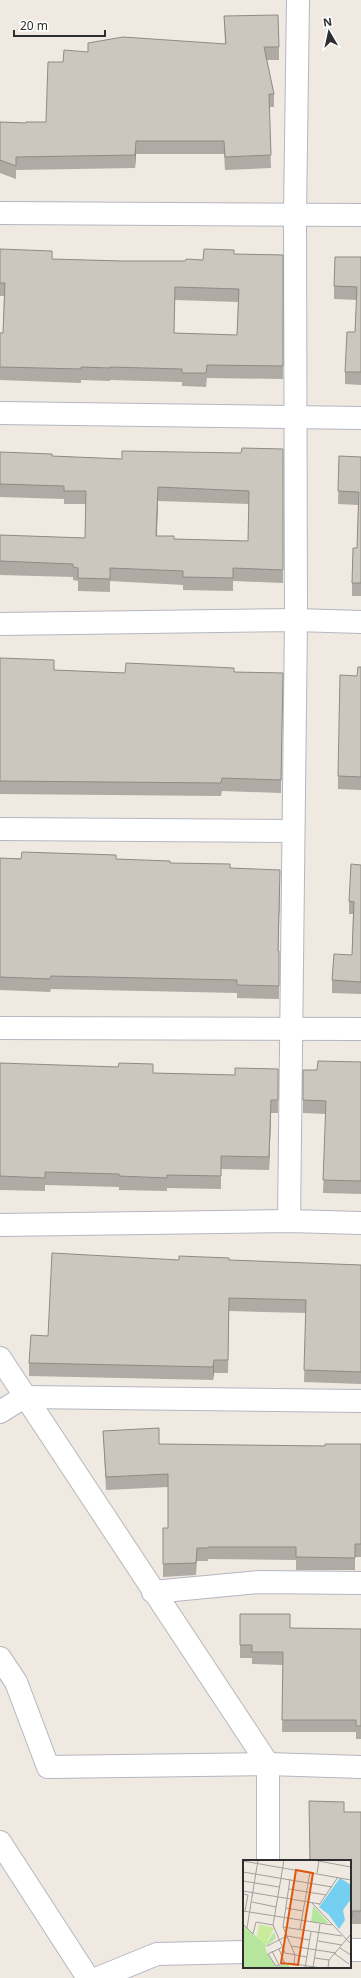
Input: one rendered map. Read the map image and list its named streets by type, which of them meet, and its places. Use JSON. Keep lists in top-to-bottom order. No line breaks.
{"scale_bar":"20 m","north":"top"}
